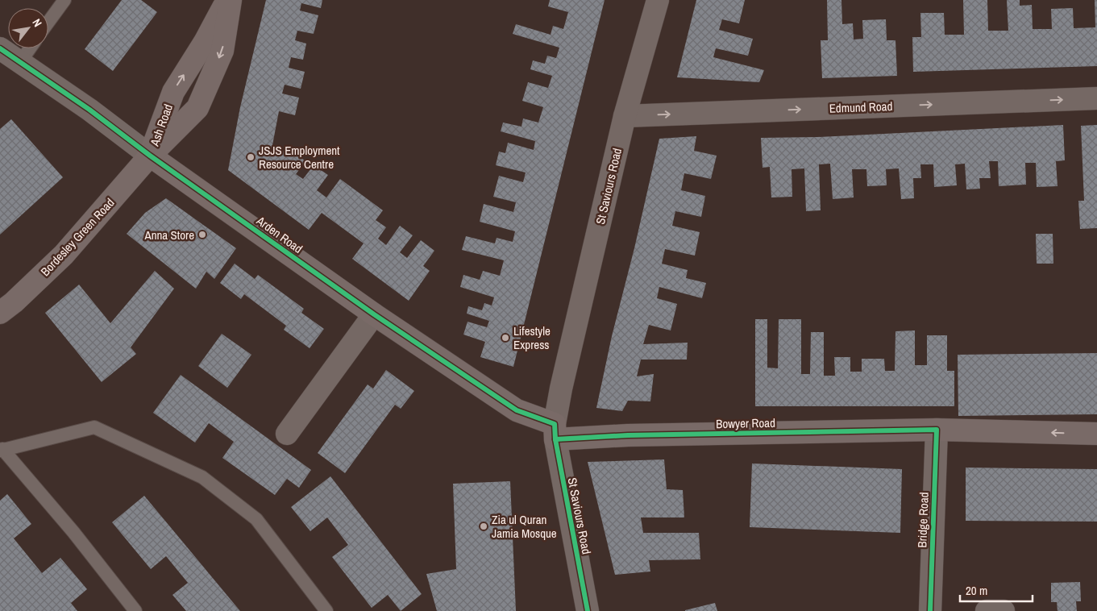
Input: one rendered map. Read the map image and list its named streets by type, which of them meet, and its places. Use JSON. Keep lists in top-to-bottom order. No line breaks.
{"streets":{"main road":["Ash Road","Arden Road","Bordesley Green Road","Bowyer Road"],"street":["Edmund Road","St Saviours Road","Bridge Road"]},"crossings":[["Edmund Road","St Saviours Road"],["Ash Road","Arden Road"],["Ash Road","Bordesley Green Road"],["St Saviours Road","Arden Road"],["St Saviours Road","Bowyer Road"],["Arden Road","Bordesley Green Road"],["Arden Road","Bowyer Road"],["Bowyer Road","Bridge Road"]],"one_way":["Edmund Road"],"places":["JSJS Employment Resource Centre","Anna Store","Lifestyle Express","Zia ul Quran Jamia Mosque"],"scale_bar":"20 m","north":"top right"}
